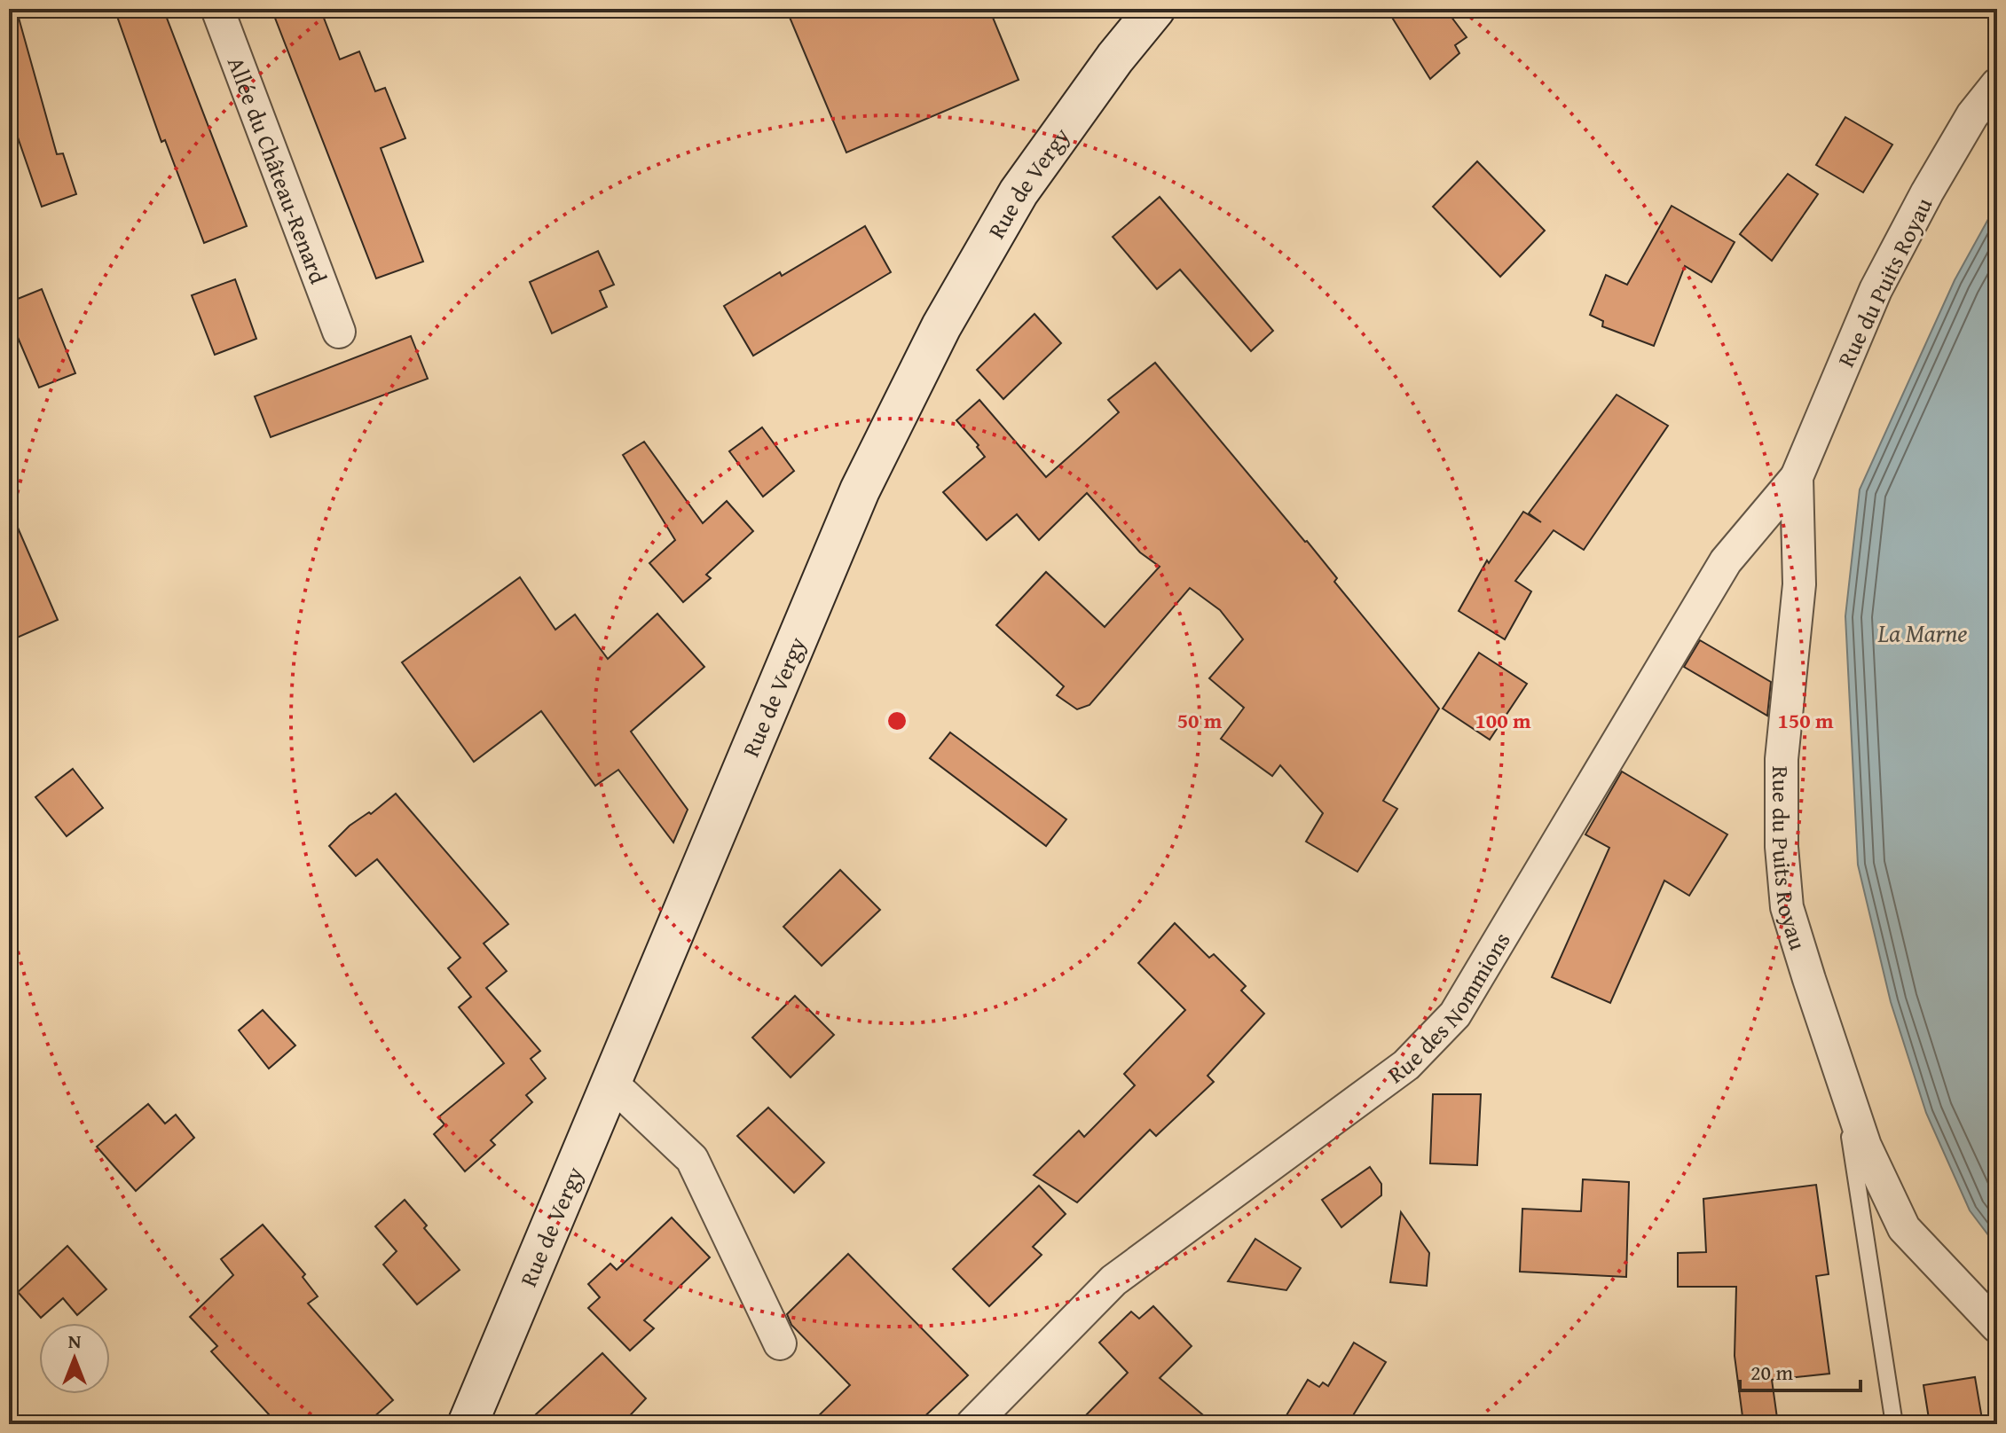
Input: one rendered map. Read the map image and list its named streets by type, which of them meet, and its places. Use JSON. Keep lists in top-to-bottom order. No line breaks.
{"streets":{"main road":["Rue de Vergy"],"street":["Allée du Château-Renard","Rue du Puits Royau","Rue des Nommions"]},"crossings":[["Rue du Puits Royau","Rue des Nommions"]],"water":["La Marne"],"scale_bar":"20 m","north":"top","rings":["50 m","100 m","150 m"]}
